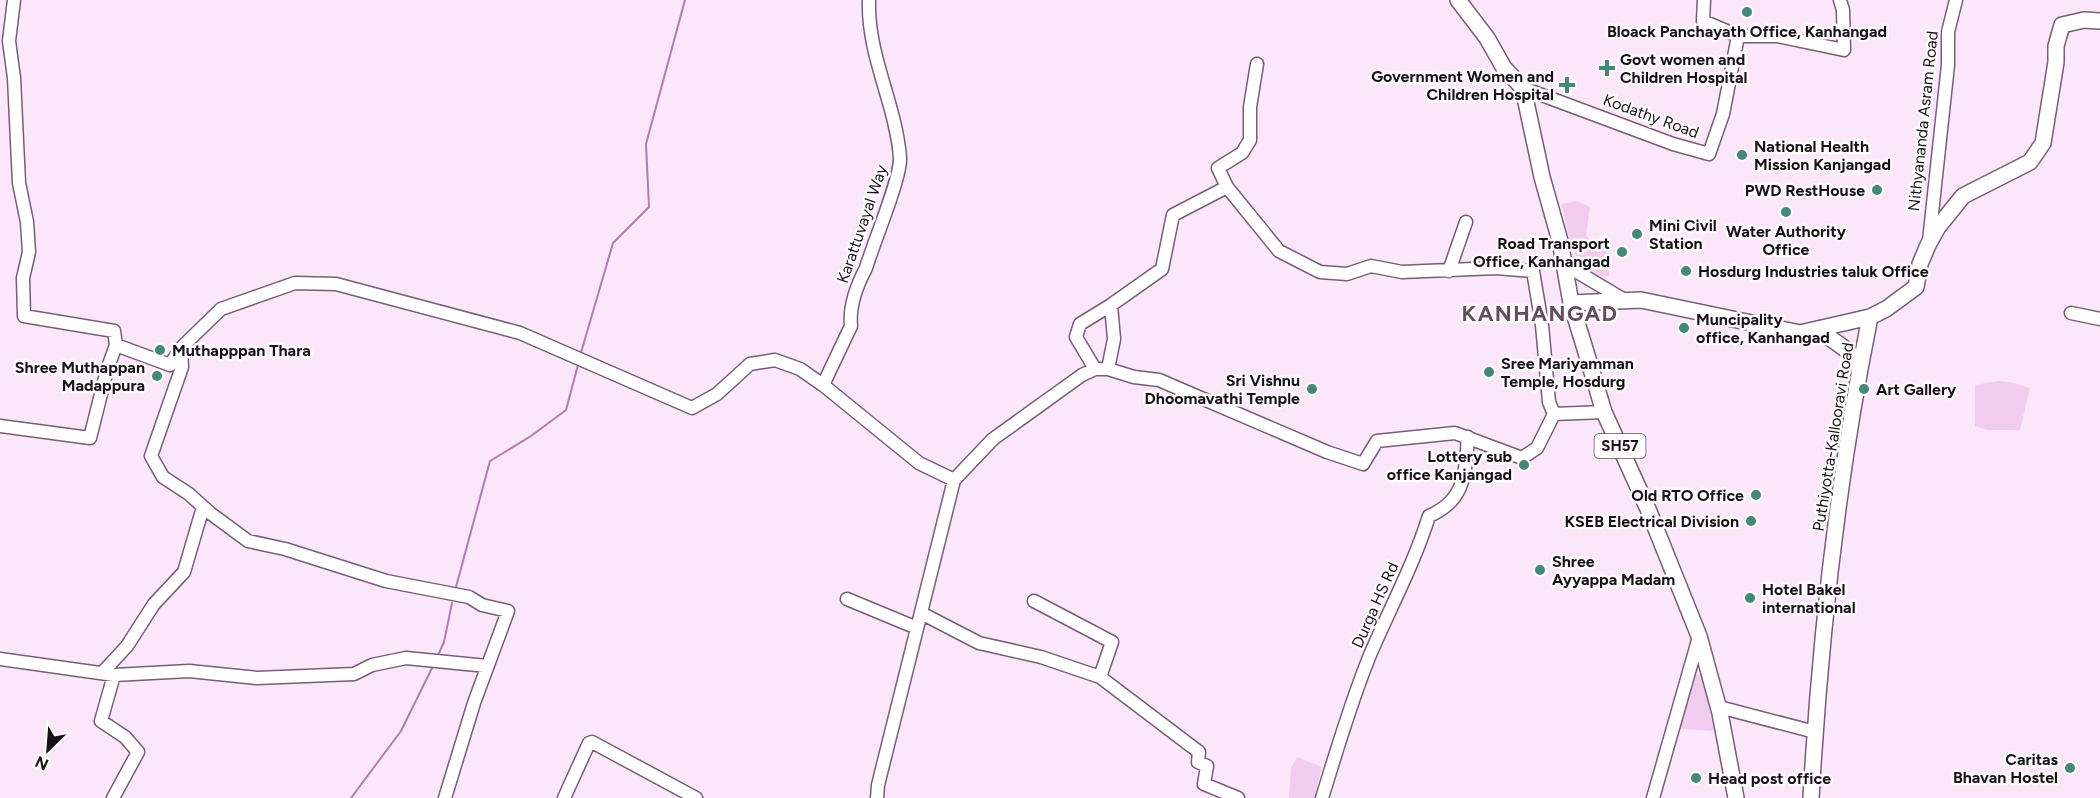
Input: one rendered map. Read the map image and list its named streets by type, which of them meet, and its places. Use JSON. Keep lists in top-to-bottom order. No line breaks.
{"streets":{"main road":["Puthiyotta-Kallooravi Road","SH57"],"street":["Kodathy Road","Nithyananda Asram Road","Karattuvayal Way","Durga HS Rd"]},"crossings":[["Kodathy Road","SH57"]],"districts":["KANHANGAD"],"places":{"other":["Bloack Panchayath Office, Kanhangad","National Health Mission Kanjangad","PWD RestHouse","Water Authority Office","Mini Civil Station","Road Transport Office, Kanhangad","Hosdurg Industries taluk Office","Muncipality office, Kanhangad","Muthapppan Thara","Sree Mariyamman Temple, Hosdurg","Shree Muthappan Madappura","Sri Vishnu Dhoomavathi Temple","Art Gallery","Lottery sub office Kanjangad","Old RTO Office","KSEB Electrical Division","Shree Ayyappa Madam","Hotel Bakel international","Caritas Bhavan Hostel","Head post office"],"health":["Govt women and Children Hospital","Government Women and Children Hospital"]},"north":"bottom left"}
